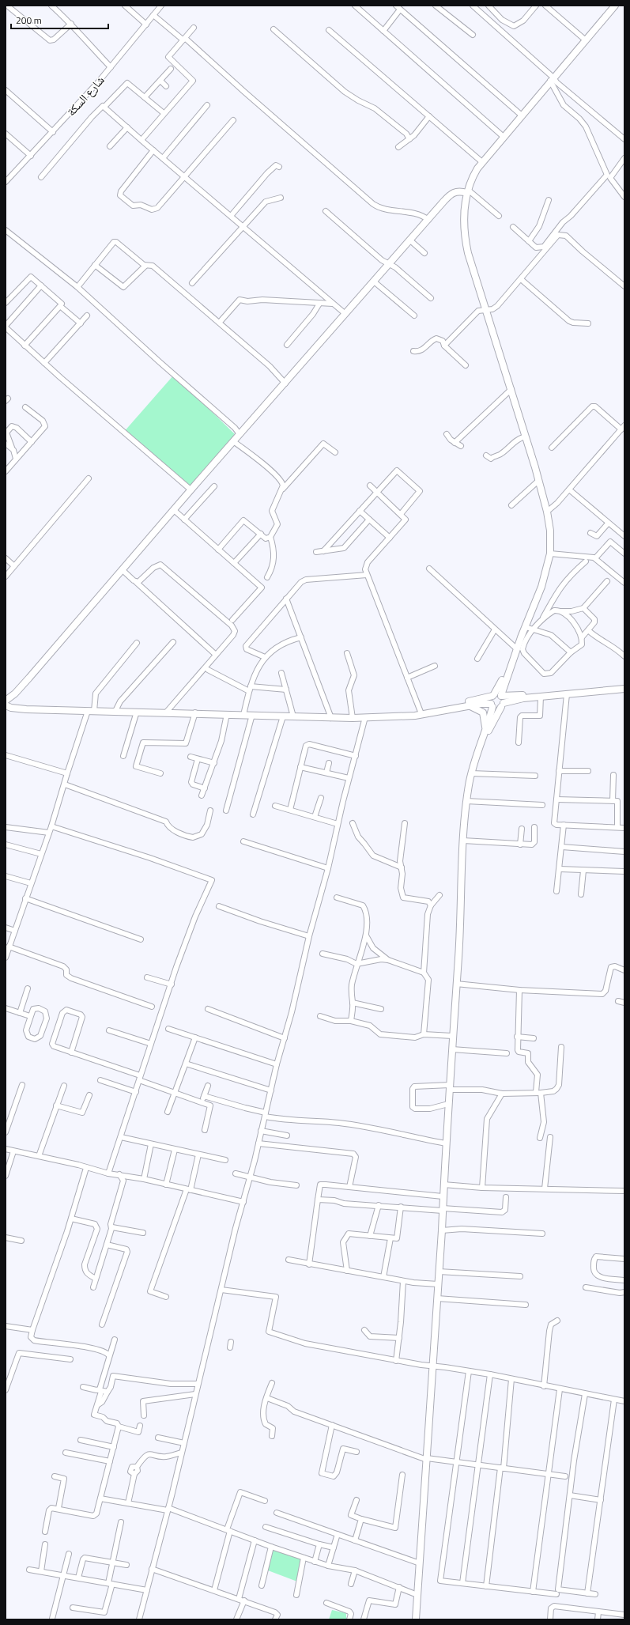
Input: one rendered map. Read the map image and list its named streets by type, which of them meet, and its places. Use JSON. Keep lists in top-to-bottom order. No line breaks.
{"streets":{"street":["شارع السكة"]},"scale_bar":"200 m"}
